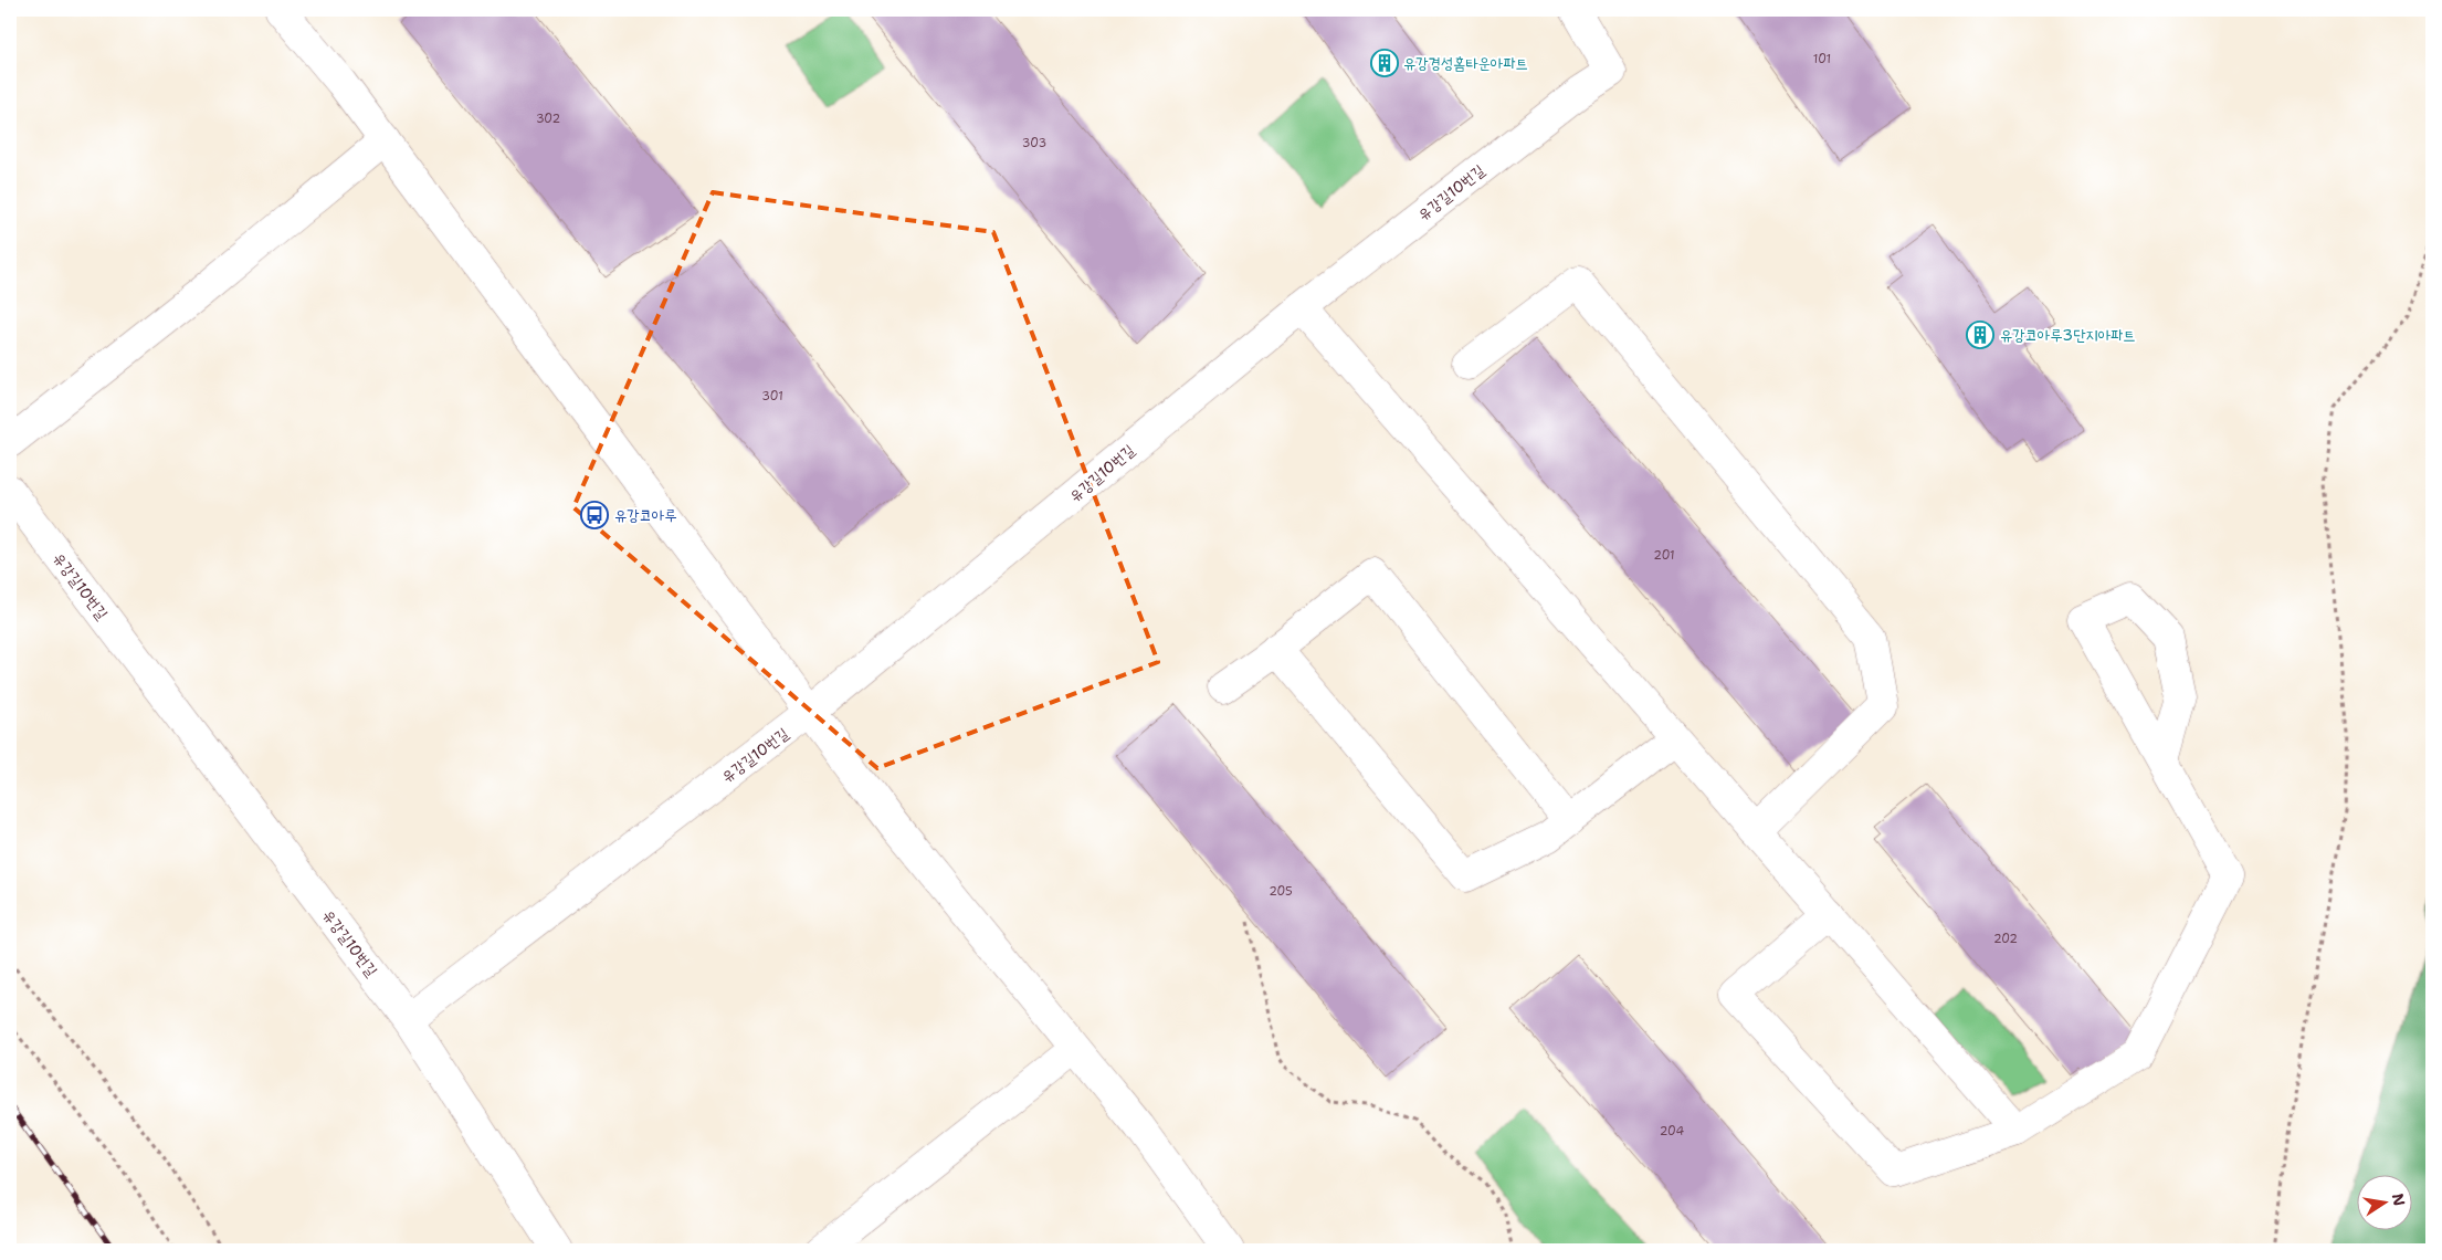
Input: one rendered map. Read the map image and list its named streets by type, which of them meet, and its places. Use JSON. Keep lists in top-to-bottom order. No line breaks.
{"streets":{"street":["유강길10번길"]},"places":{"building":["유강경성홈타운아파트","유강코아루3단지아파트"],"bus stop":["유강코아루"]},"house_numbers":["101","302","303","301","201","205","202","204"],"north":"right"}
